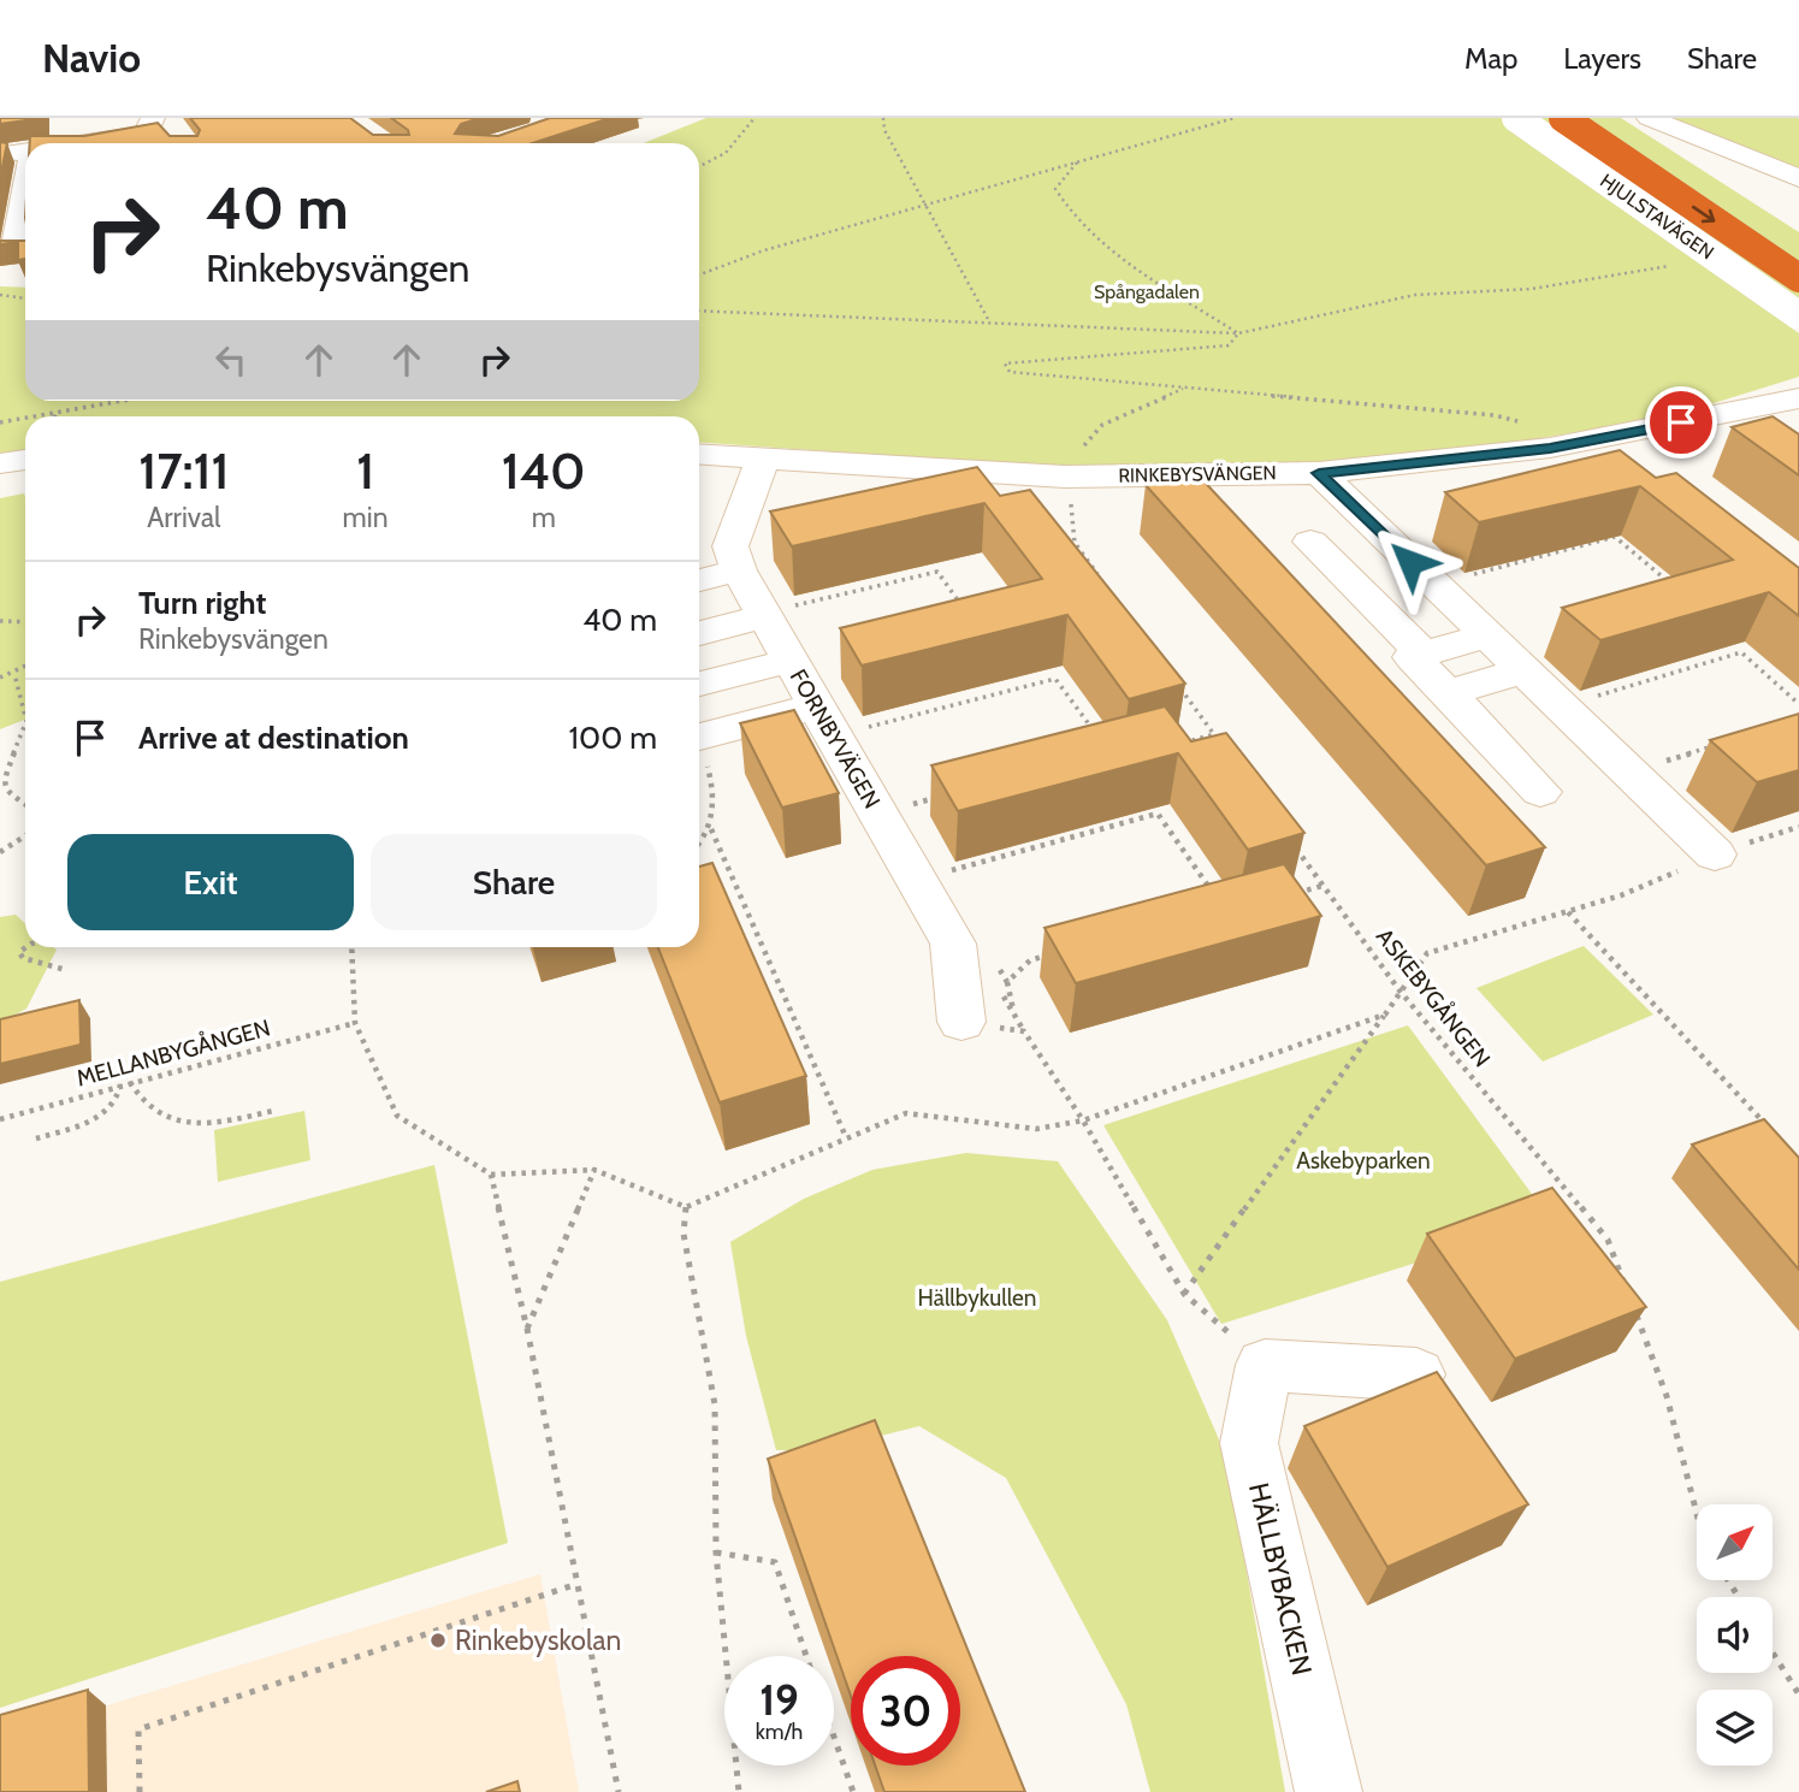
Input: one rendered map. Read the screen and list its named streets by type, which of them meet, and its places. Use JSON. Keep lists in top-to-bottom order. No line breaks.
{"streets":{"street":["HJULSTAVÄGEN","RINKEBYSVÄNGEN","FORNBYVÄGEN","HÄLLBYBACKEN"],"path":["ASKEBYGÅNGEN","MELLANBYGÅNGEN"]},"crossings":[["RINKEBYSVÄNGEN","FORNBYVÄGEN"]],"parks":["Spångadalen","Askebyparken","Hällbykullen"],"places":["Rinkebyskolan"],"north":"top right","page":{"header":"Navio","nav":["Map","Layers","Share"],"turn":["40 m","Rinkebysvängen"],"eta":["17:11","Arrival","1","min","140","m"],"list":[{"name":"Turn right","note":"Rinkebysvängen","value":"40 m"},{"name":"Arrive at destination","value":"100 m"}],"buttons":["Exit","Share"],"speed":"19 km/h","limit":"30"}}
